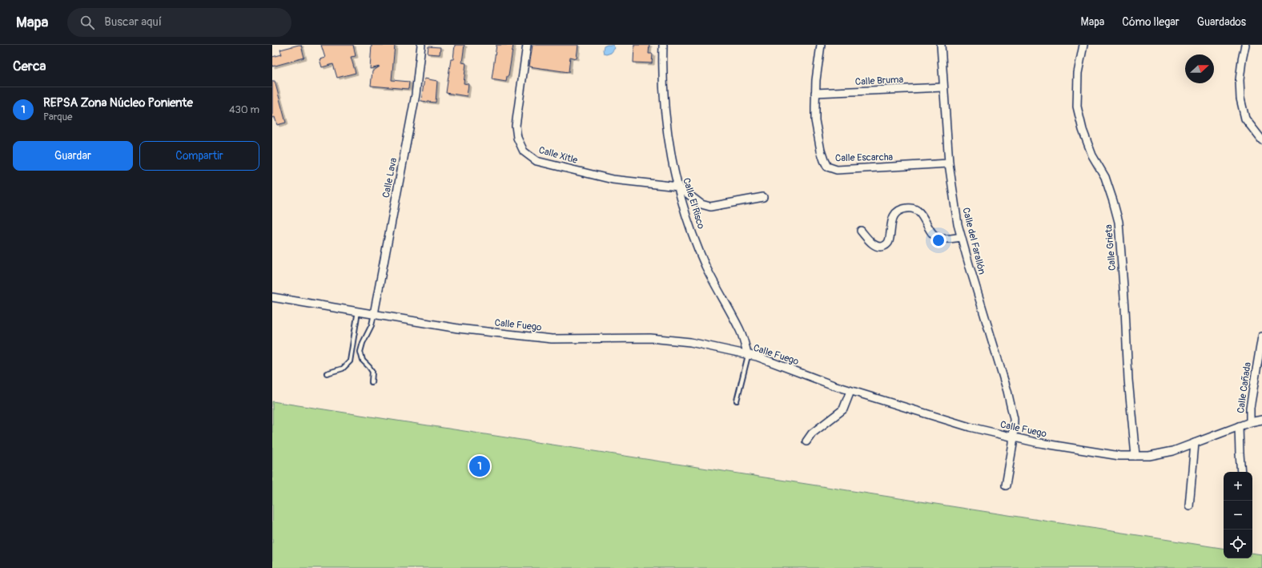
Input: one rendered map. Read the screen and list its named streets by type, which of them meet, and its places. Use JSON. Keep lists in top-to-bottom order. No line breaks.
{"streets":{"street":["Calle Bruma","Calle Xitle","Calle Escarcha","Calle Lava","Calle El Risco","Calle del Farallón","Calle Grieta","Calle Fuego","Calle Cañada"]},"crossings":[["Calle Bruma","Calle Escarcha"],["Calle Bruma","Calle del Farallón"],["Calle Xitle","Calle El Risco"],["Calle Escarcha","Calle del Farallón"],["Calle Lava","Calle Fuego"],["Calle El Risco","Calle Fuego"],["Calle del Farallón","Calle Fuego"],["Calle Grieta","Calle Fuego"],["Calle Fuego","Calle Cañada"]],"north":"right","page":{"header":"Mapa","search":"Buscar aquí","nav":["Mapa","Cómo llegar","Guardados"],"heading":"Cerca","list":[{"mark":"1","name":"REPSA Zona Núcleo Poniente","note":"Parque","value":"430 m"}],"buttons":["Guardar","Compartir"],"pins":"1","map_buttons":["+","−"]}}
